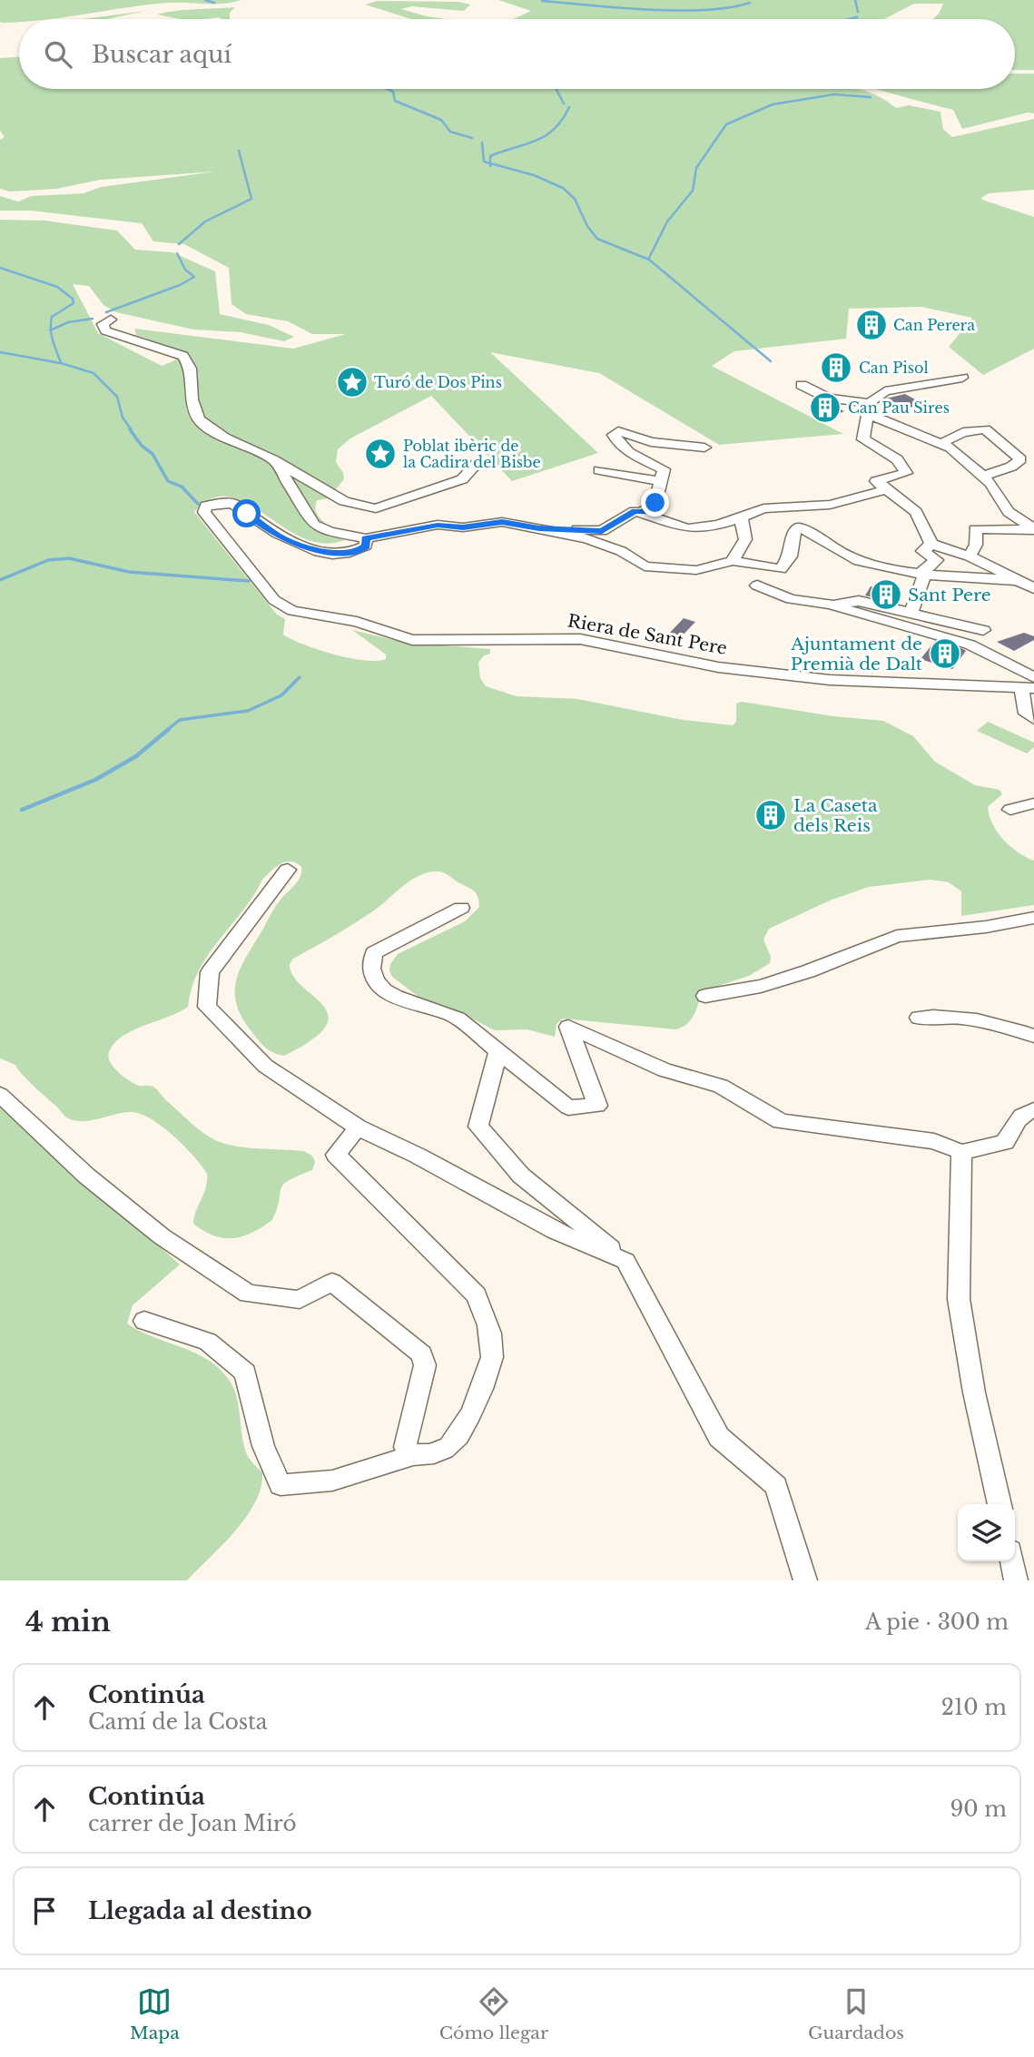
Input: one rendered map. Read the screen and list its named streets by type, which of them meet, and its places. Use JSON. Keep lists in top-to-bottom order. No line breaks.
{"streets":{"street":["Riera de Sant Pere"]},"places":{"building":["Can Perera","Can Pisol","Can Pau Sires","Sant Pere","Ajuntament de Premià de Dalt","La Caseta dels Reis"],"place":["Turó de Dos Pins","Poblat ibèric de la Cadira del Bisbe"]},"page":{"search":"Buscar aquí","heading":["4 min","A pie · 300 m"],"list":[["Continúa","Camí de la Costa","210 m"],["Continúa","carrer de Joan Miró","90 m"],"Llegada al destino"],"nav":["Mapa","Cómo llegar","Guardados"]}}
